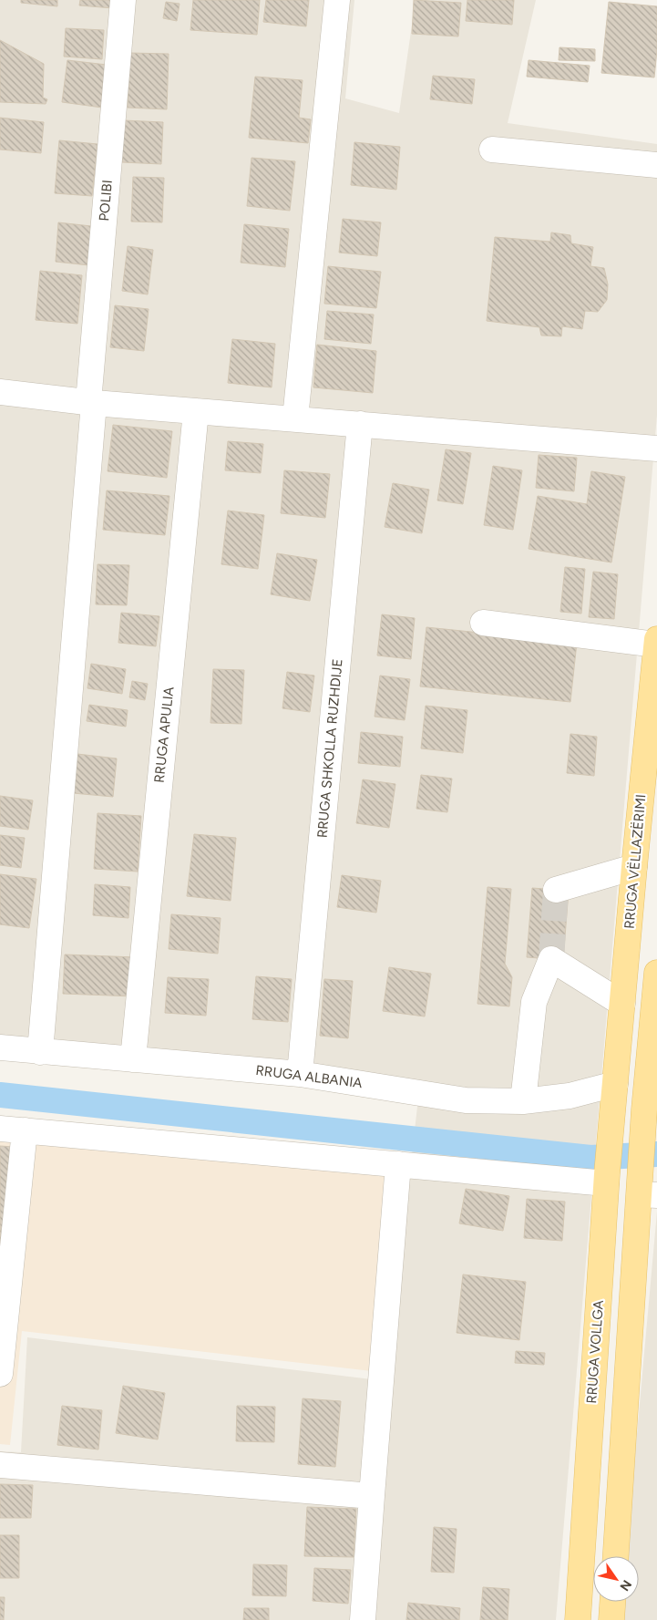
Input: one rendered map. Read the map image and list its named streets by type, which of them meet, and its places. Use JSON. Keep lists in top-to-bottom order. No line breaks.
{"streets":{"main road":["RRUGA VËLLAZËRIMI","RRUGA VOLLGA"],"street":["POLIBI","RRUGA APULIA","RRUGA SHKOLLA RUZHDIJE","RRUGA ALBANIA"]},"crossings":[["POLIBI","RRUGA ALBANIA"],["RRUGA APULIA","RRUGA ALBANIA"],["RRUGA SHKOLLA RUZHDIJE","RRUGA ALBANIA"],["RRUGA VËLLAZËRIMI","RRUGA ALBANIA"],["RRUGA VËLLAZËRIMI","RRUGA VOLLGA"],["RRUGA ALBANIA","RRUGA VOLLGA"]],"north":"bottom right"}
